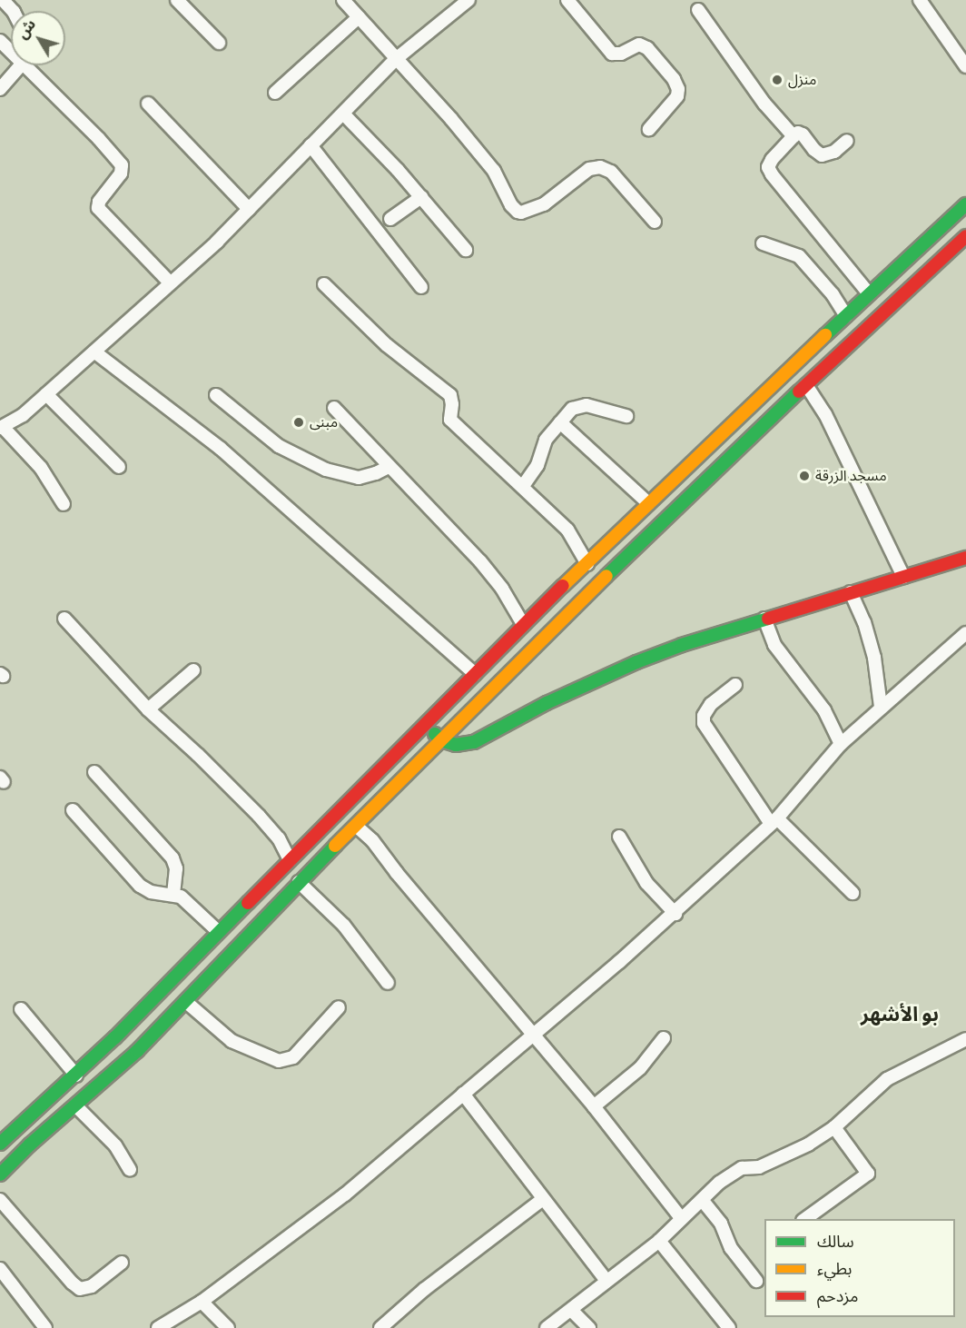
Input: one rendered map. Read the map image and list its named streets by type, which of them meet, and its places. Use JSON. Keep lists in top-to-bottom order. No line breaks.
{"districts":["بو الأشهر"],"places":["منزل","مبنى","مسجد الزرقة"],"legend":["سالك","بطيء","مزدحم"],"north":"top left"}
